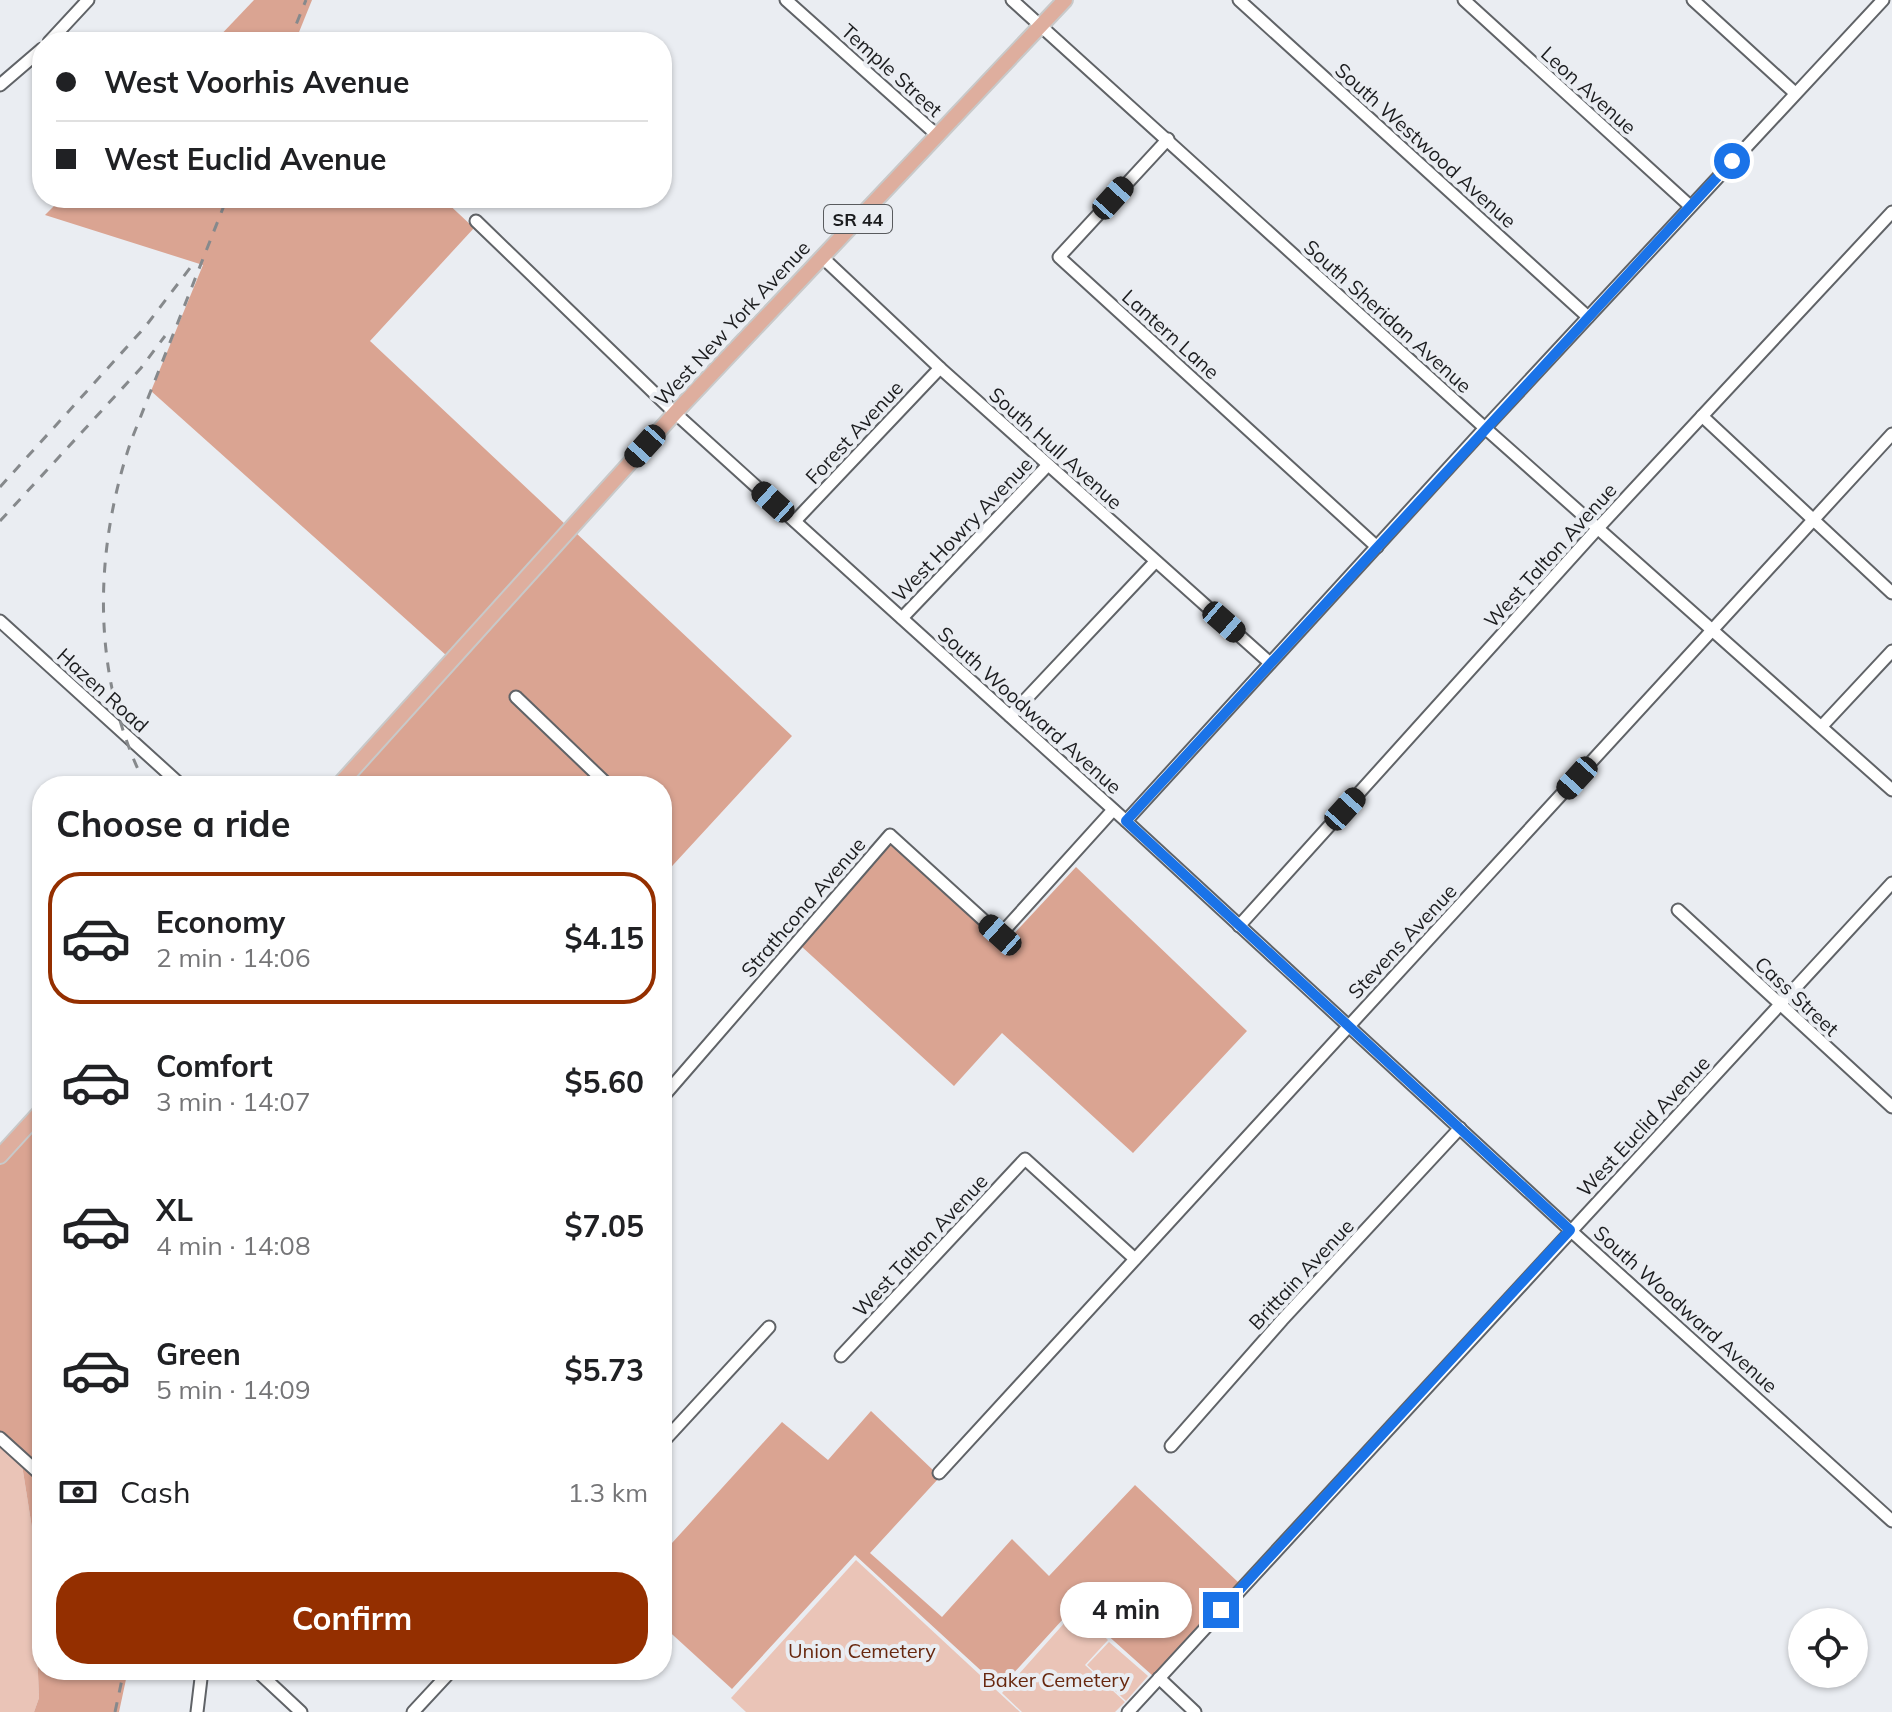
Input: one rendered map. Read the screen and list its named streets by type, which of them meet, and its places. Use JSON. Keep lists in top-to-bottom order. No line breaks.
{"streets":{"main road":["SR 44","West New York Avenue"],"street":["Temple Street","Leon Avenue","South Westwood Avenue","South Sheridan Avenue","Lantern Lane","Forest Avenue","South Hull Avenue","West Howry Avenue","West Talton Avenue","Hazen Road","South Woodward Avenue","Strathcona Avenue","Stevens Avenue","Cass Street","West Euclid Avenue","Brittain Avenue"]},"crossings":[["Temple Street","West New York Avenue"],["South Sheridan Avenue","West New York Avenue"],["South Sheridan Avenue","Lantern Lane"],["South Sheridan Avenue","West Talton Avenue"],["South Sheridan Avenue","Stevens Avenue"],["West New York Avenue","South Hull Avenue"],["West New York Avenue","South Woodward Avenue"],["Forest Avenue","South Hull Avenue"],["Forest Avenue","South Woodward Avenue"],["South Hull Avenue","West Howry Avenue"],["West Howry Avenue","South Woodward Avenue"],["West Talton Avenue","South Woodward Avenue"],["West Talton Avenue","Stevens Avenue"],["South Woodward Avenue","Strathcona Avenue"],["South Woodward Avenue","Stevens Avenue"],["South Woodward Avenue","West Euclid Avenue"],["South Woodward Avenue","Brittain Avenue"],["Cass Street","West Euclid Avenue"]],"parks":["Union Cemetery","Baker Cemetery"],"page":{"banner":["West Voorhis Avenue","West Euclid Avenue"],"heading":"Choose a ride","list":[{"name":"Economy","note":"2 min · 14:06","value":"$4.15"},{"name":"Comfort","note":"3 min · 14:07","value":"$5.60"},{"name":"XL","note":"4 min · 14:08","value":"$7.05"},{"name":"Green","note":"5 min · 14:09","value":"$5.73"}],"pay":["Cash","1.3 km"],"buttons":"Confirm","bubble":"4 min"}}
